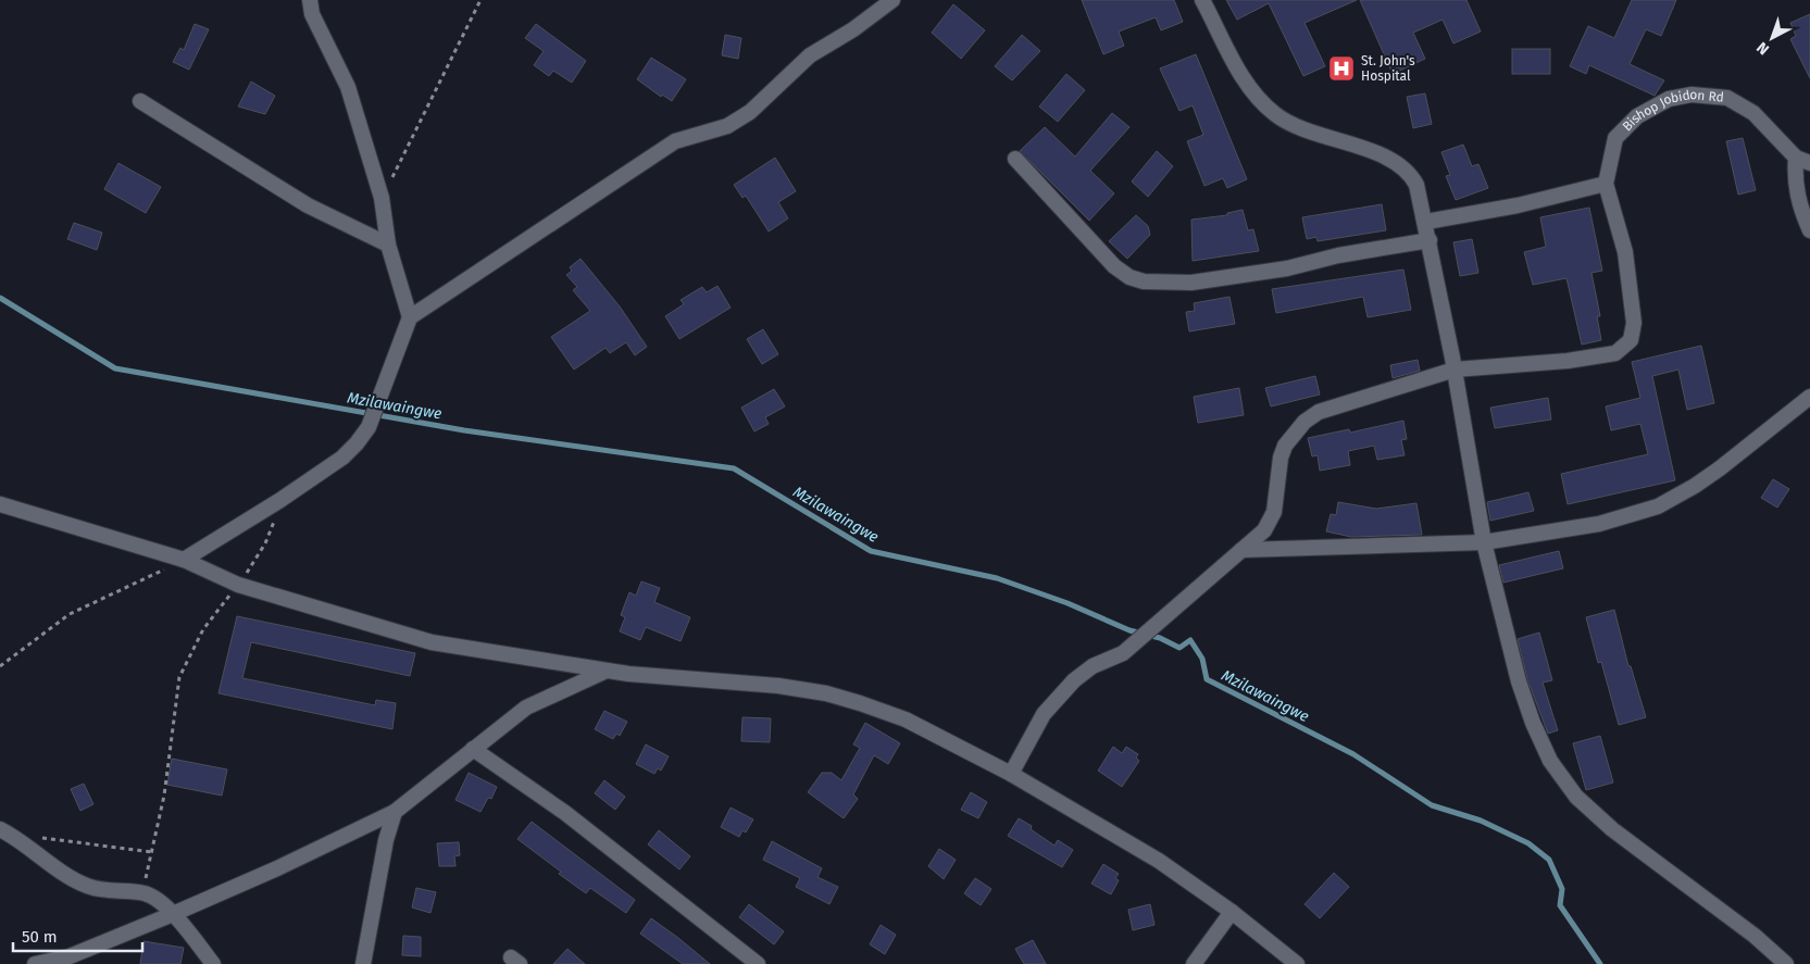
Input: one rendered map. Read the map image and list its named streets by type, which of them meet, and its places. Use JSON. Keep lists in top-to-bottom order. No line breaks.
{"streets":{"street":["Bishop Jobidon Rd"]},"water":["Mzilawaingwe"],"places":{"hospital":["St. John's Hospital"]},"scale_bar":"50 m","north":"bottom left"}
